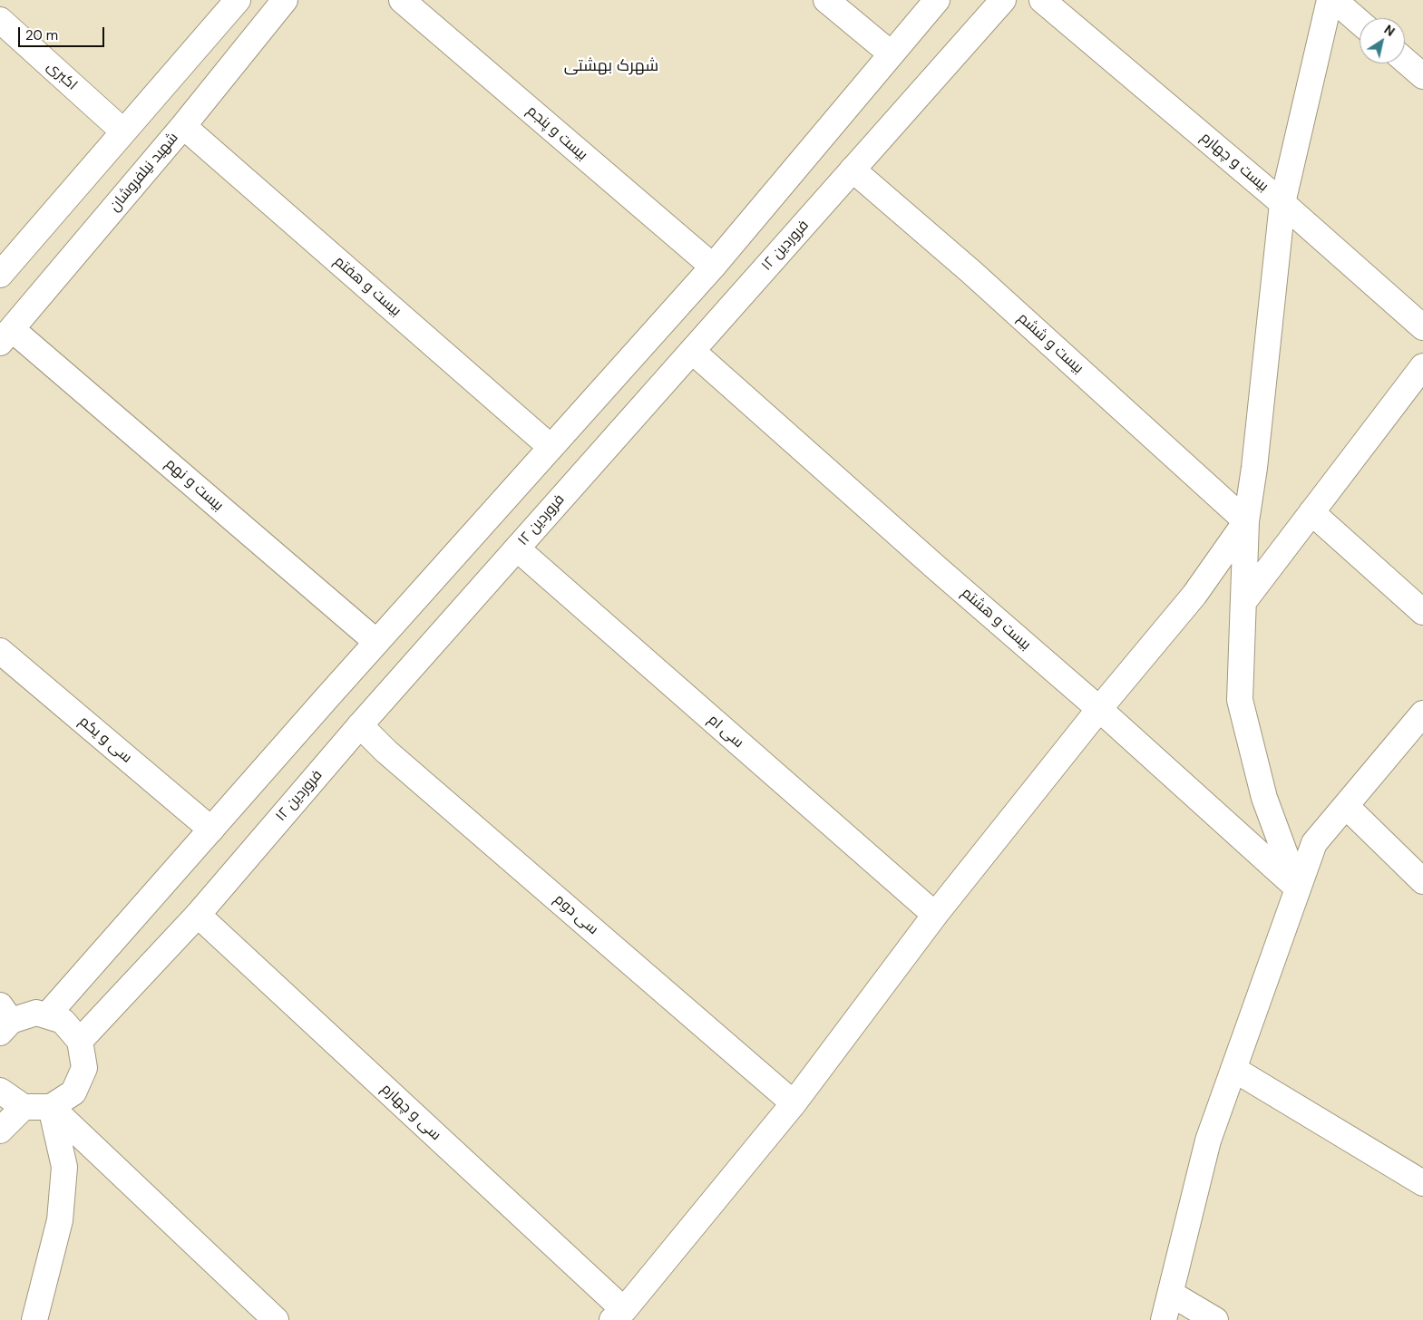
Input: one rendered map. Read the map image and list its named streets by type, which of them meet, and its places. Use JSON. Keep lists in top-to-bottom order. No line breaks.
{"streets":{"street":["اکبری","بیست و پنجم","بیست و چهارم","شهید نیلفروشان","۱۲ فروردین","بیست و هفتم","بیست و ششم","بیست و نهم","بیست و هشتم","سی ام","سی و یکم","سی دوم","سی و چهارم"]},"crossings":[["شهید نیلفروشان","بیست و هفتم"],["شهید نیلفروشان","بیست و نهم"],["۱۲ فروردین","بیست و ششم"],["۱۲ فروردین","بیست و هشتم"],["۱۲ فروردین","سی ام"],["۱۲ فروردین","سی دوم"],["۱۲ فروردین","سی و چهارم"]],"districts":["شهرک بهشتی"],"scale_bar":"20 m","north":"top right"}
